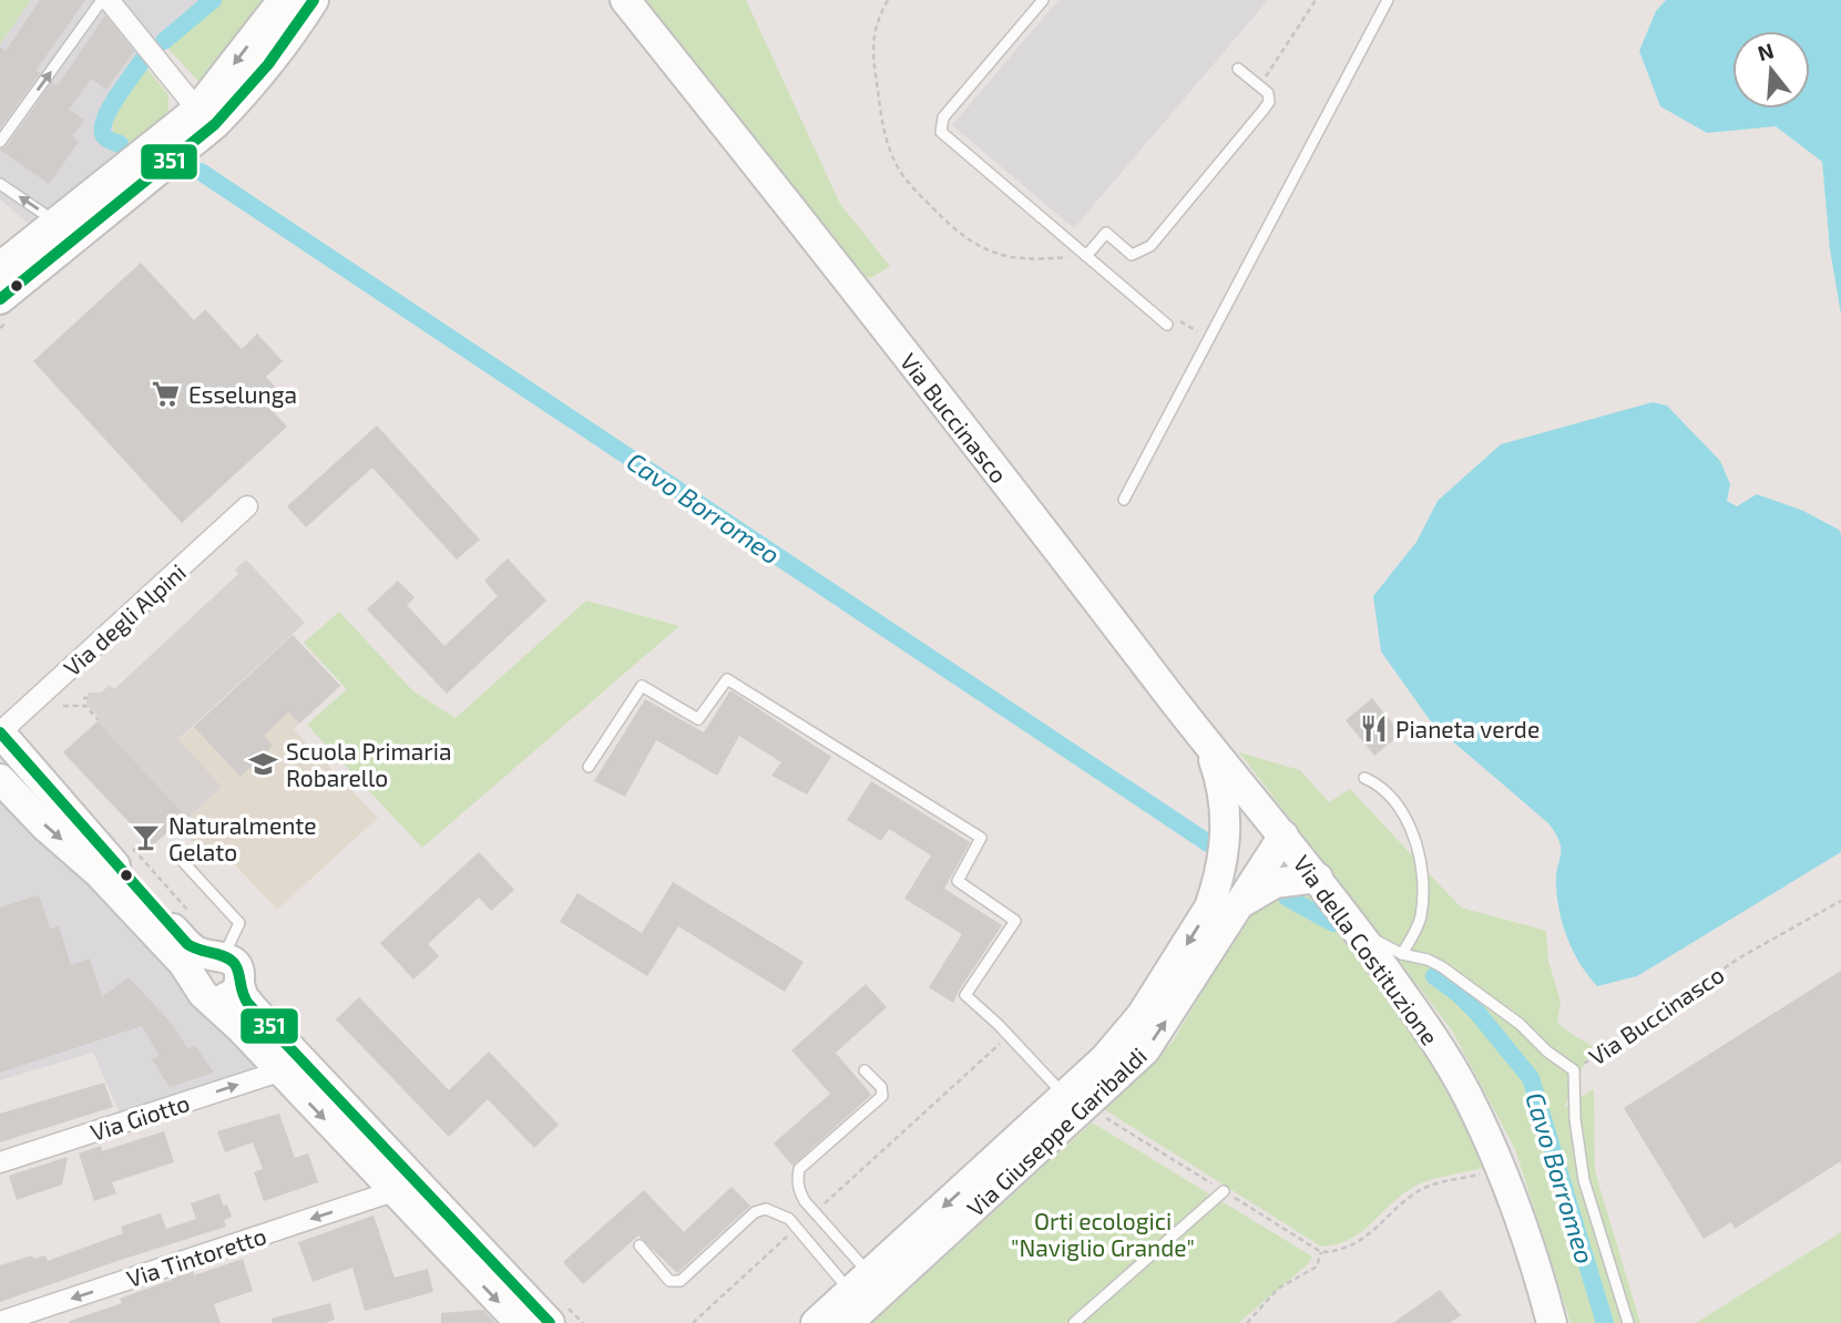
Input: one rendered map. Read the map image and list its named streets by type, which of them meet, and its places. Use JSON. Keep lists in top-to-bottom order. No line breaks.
{"streets":{"street":["Via Buccinasco","Via degli Alpini","Via della Costituzione","Via Giotto","Via Giuseppe Garibaldi","Via Tintoretto"]},"crossings":[["Via Buccinasco","Via della Costituzione"],["Via Buccinasco","Via Giuseppe Garibaldi"],["Via della Costituzione","Via Giuseppe Garibaldi"]],"one_way":["Via Giotto","Via Tintoretto"],"water":["Cavo Borromeo"],"parks":["Orti ecologici \"Naviglio Grande\""],"places":{"supermarket":["Esselunga"],"restaurant":["Pianeta verde"],"school or university":["Scuola Primaria Robarello"],"bar":["Naturalmente Gelato"]},"lines":["transit line 351"],"north":"top"}
